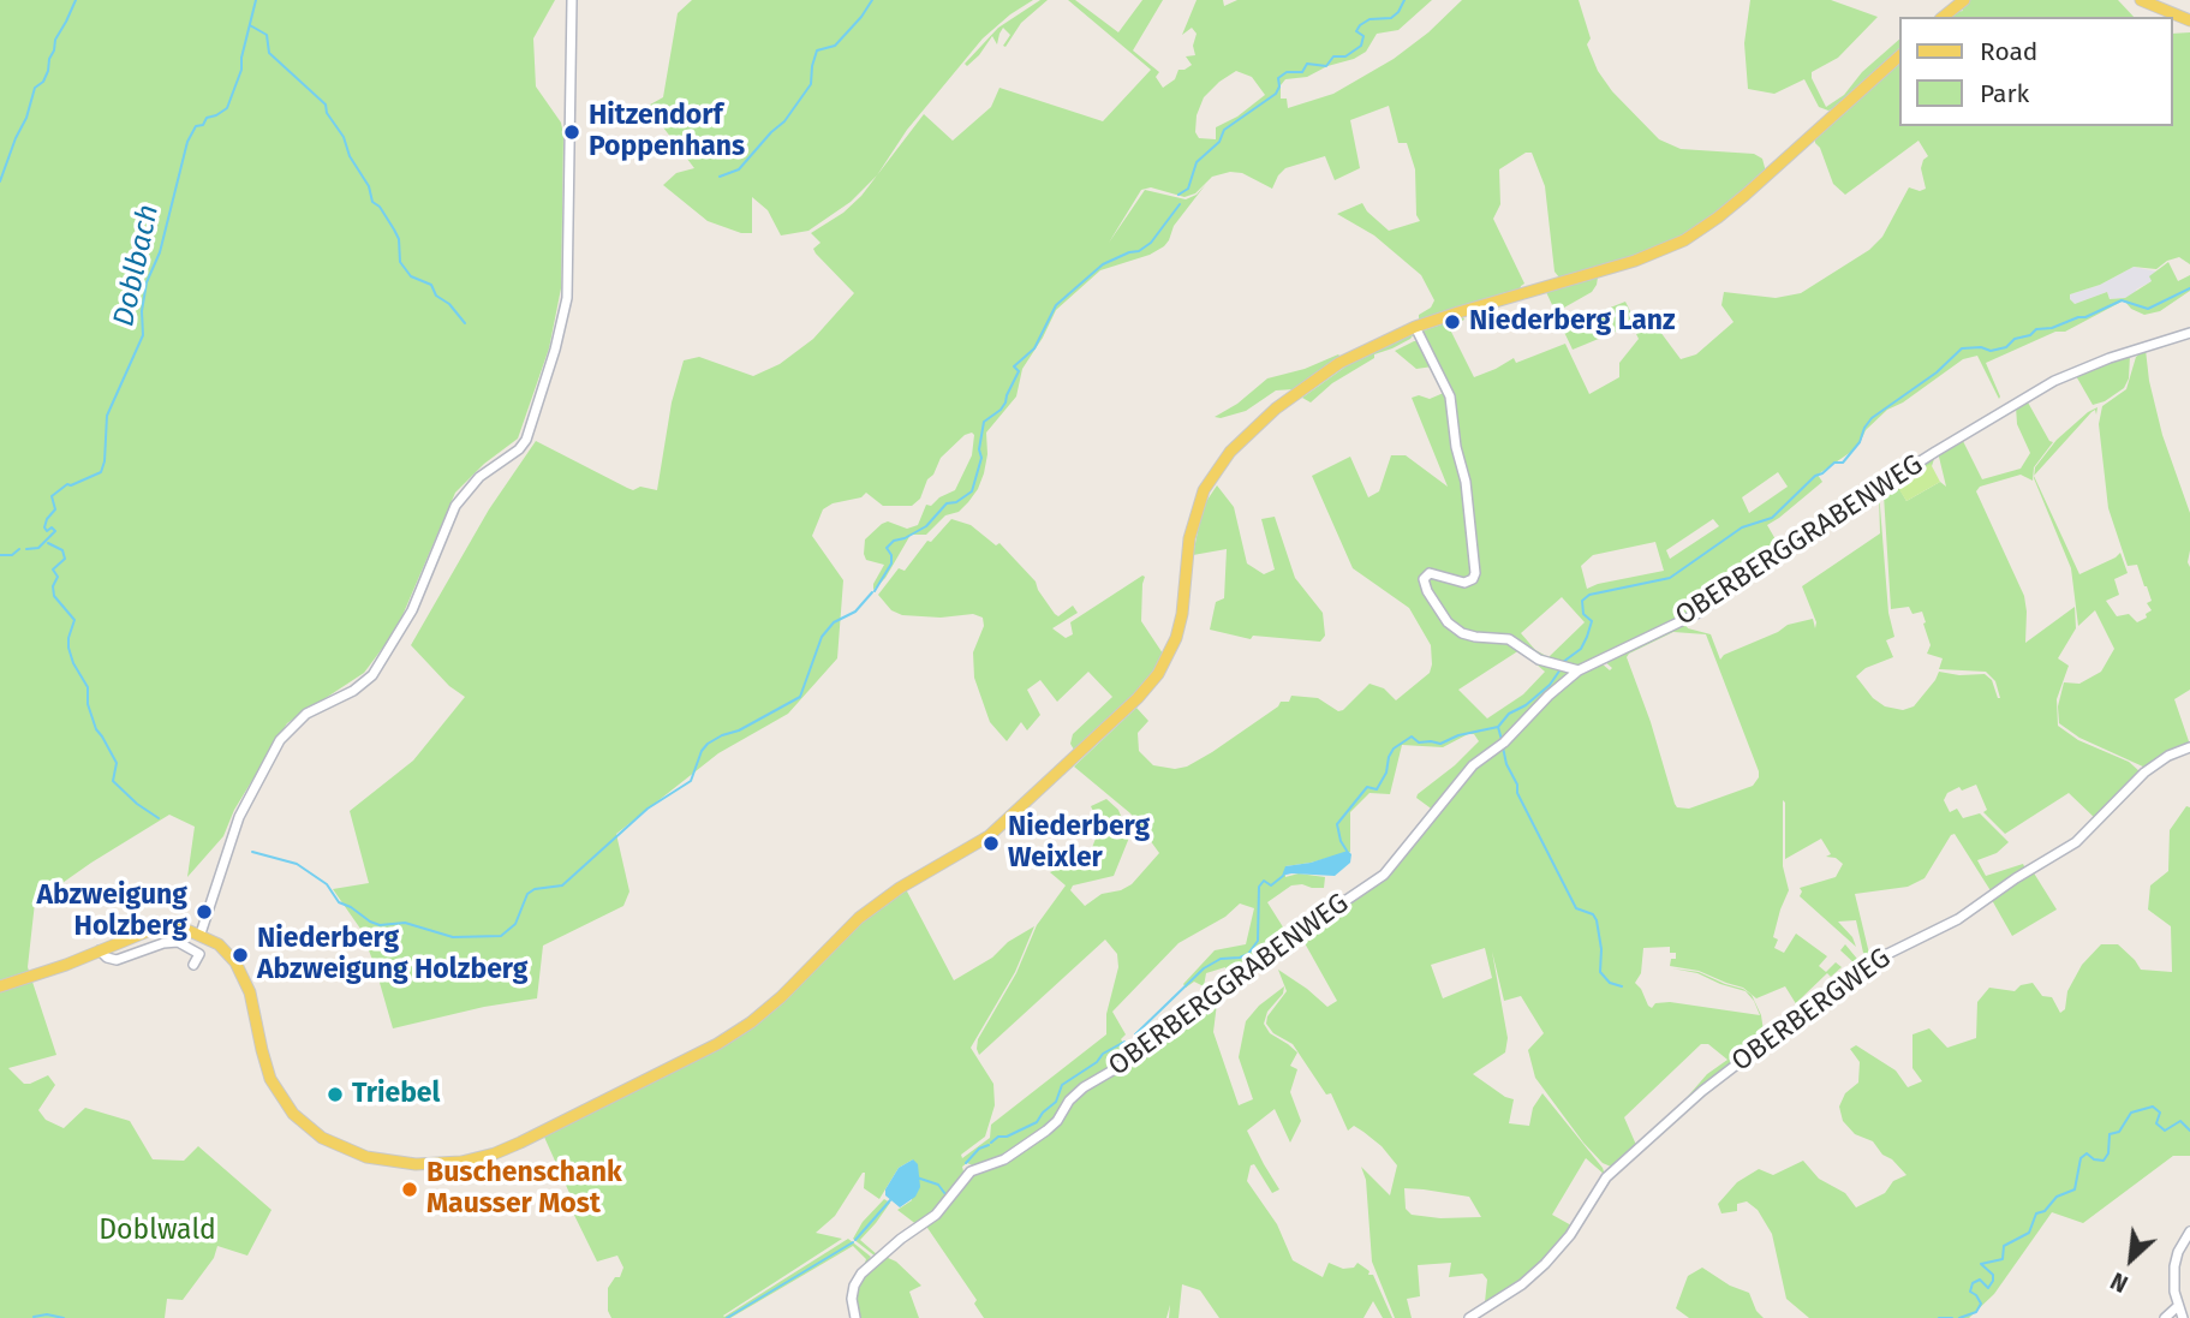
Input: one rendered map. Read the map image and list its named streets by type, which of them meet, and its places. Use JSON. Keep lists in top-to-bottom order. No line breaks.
{"streets":{"street":["OBERBERGGRABENWEG","OBERBERGWEG"]},"water":["Doblbach"],"parks":["Doblwald"],"places":["Hitzendorf Poppenhans","Niederberg Lanz","Niederberg Weixler","Abzweigung Holzberg","Niederberg Abzweigung Holzberg","Triebel","Buschenschank Mausser Most"],"legend":["Road","Park"],"north":"bottom left"}
